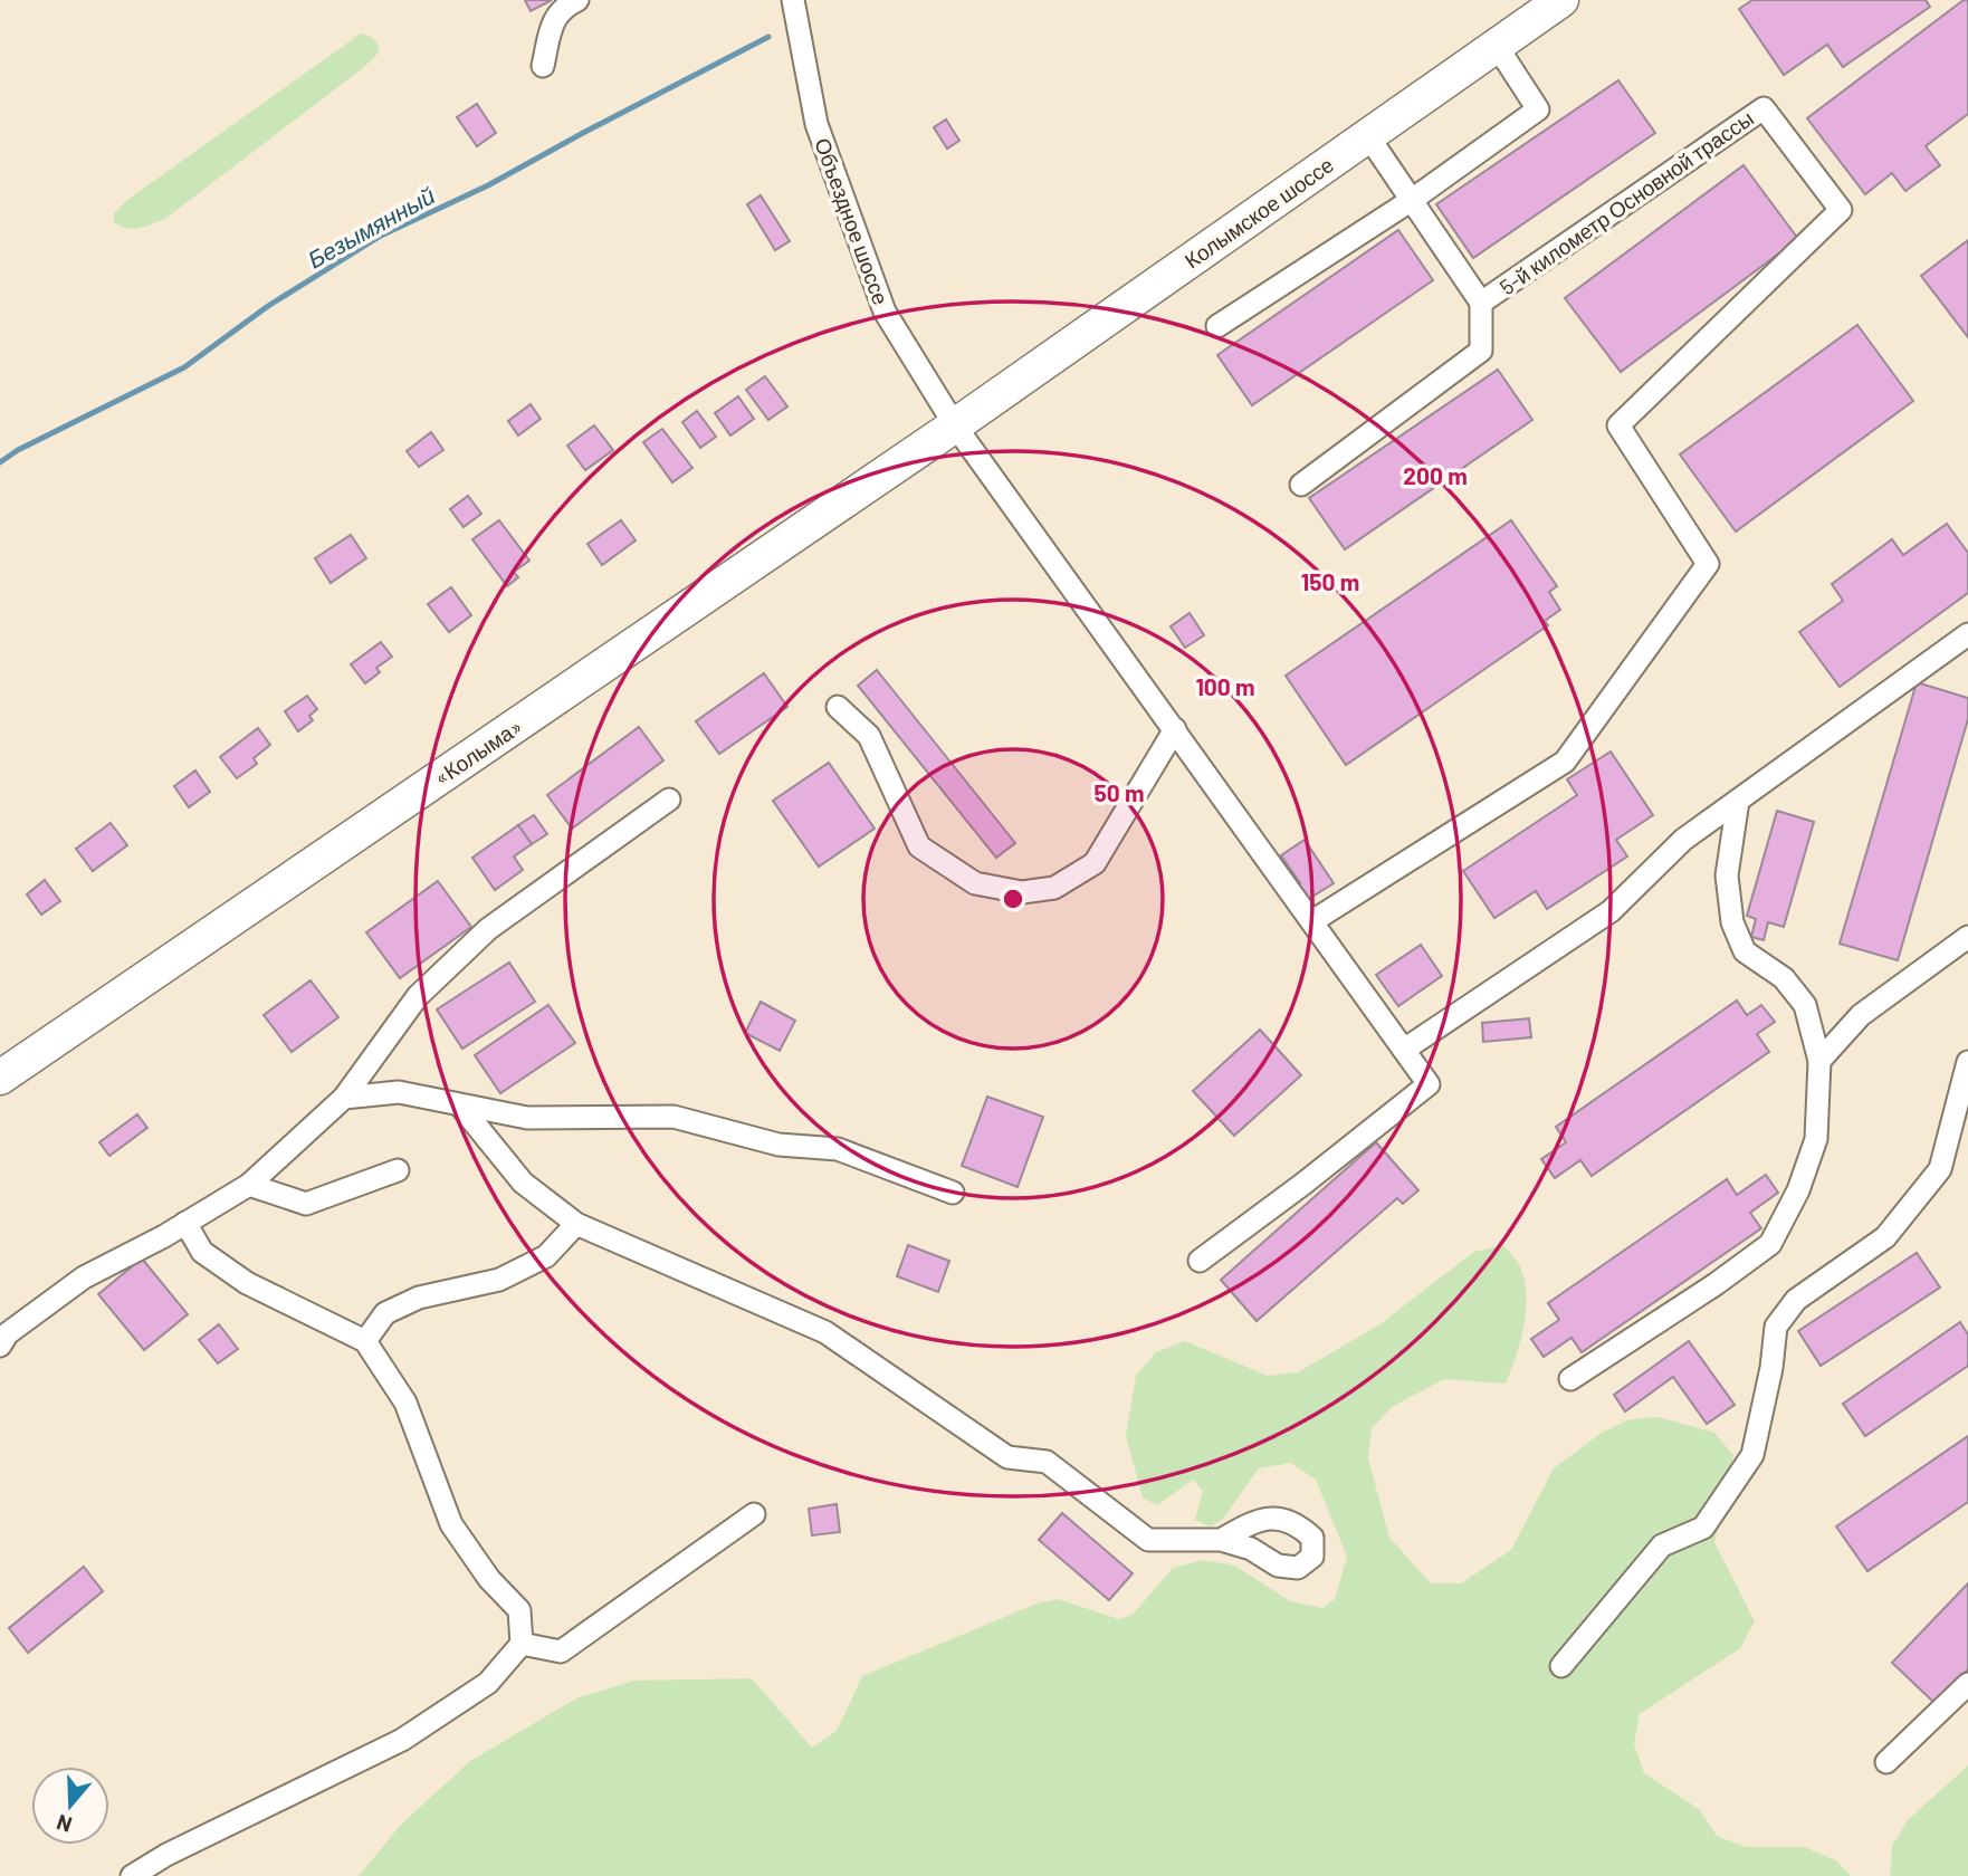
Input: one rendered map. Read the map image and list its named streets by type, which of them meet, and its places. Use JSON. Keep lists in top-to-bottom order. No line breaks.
{"streets":{"highway":["Колымское шоссе","«Колыма»"],"street":["5-й километр Основной трассы","Объездное шоссе"]},"crossings":[["5-й километр Основной трассы","Объездное шоссе"],["Колымское шоссе","Объездное шоссе"],["Колымское шоссе","«Колыма»"],["Объездное шоссе","«Колыма»"]],"water":["Безымянный"],"north":"bottom","rings":["200 m","150 m","100 m","50 m"]}
